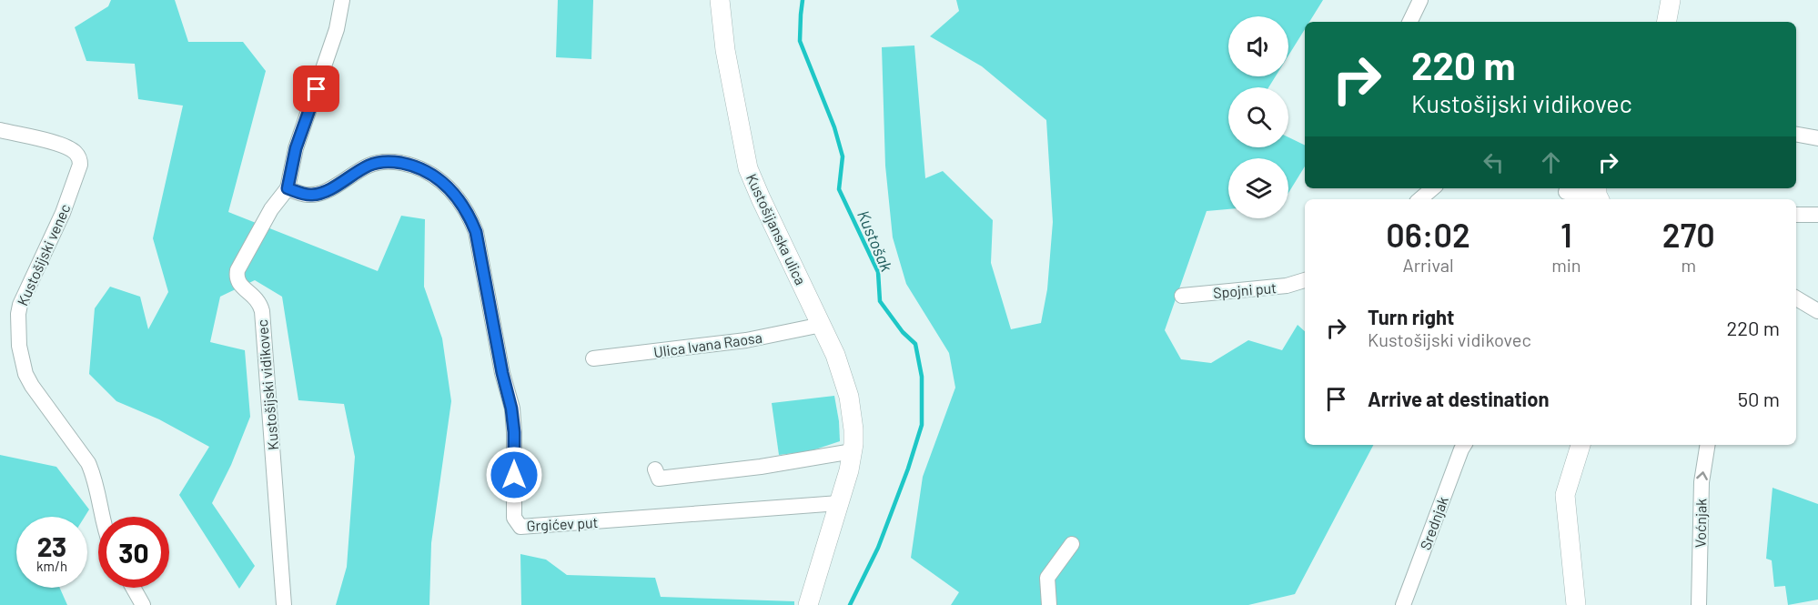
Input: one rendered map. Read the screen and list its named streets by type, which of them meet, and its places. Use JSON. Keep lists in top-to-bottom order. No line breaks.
{"streets":{"street":["Kustošijanska ulica","Kustošijski venec","Spojni put","Ulica Ivana Raosa","Kustošijski vidikovec","Srednjak","Voćnjak","Grgićev put"]},"crossings":[["Kustošijanska ulica","Ulica Ivana Raosa"],["Kustošijanska ulica","Grgićev put"],["Kustošijski vidikovec","Grgićev put"]],"water":["Kustošak"],"page":{"turn":["220 m","Kustošijski vidikovec"],"eta":["06:02","Arrival","1","min","270","m"],"list":[{"name":"Turn right","note":"Kustošijski vidikovec","value":"220 m"},{"name":"Arrive at destination","value":"50 m"}],"speed":"23 km/h","limit":"30"}}
